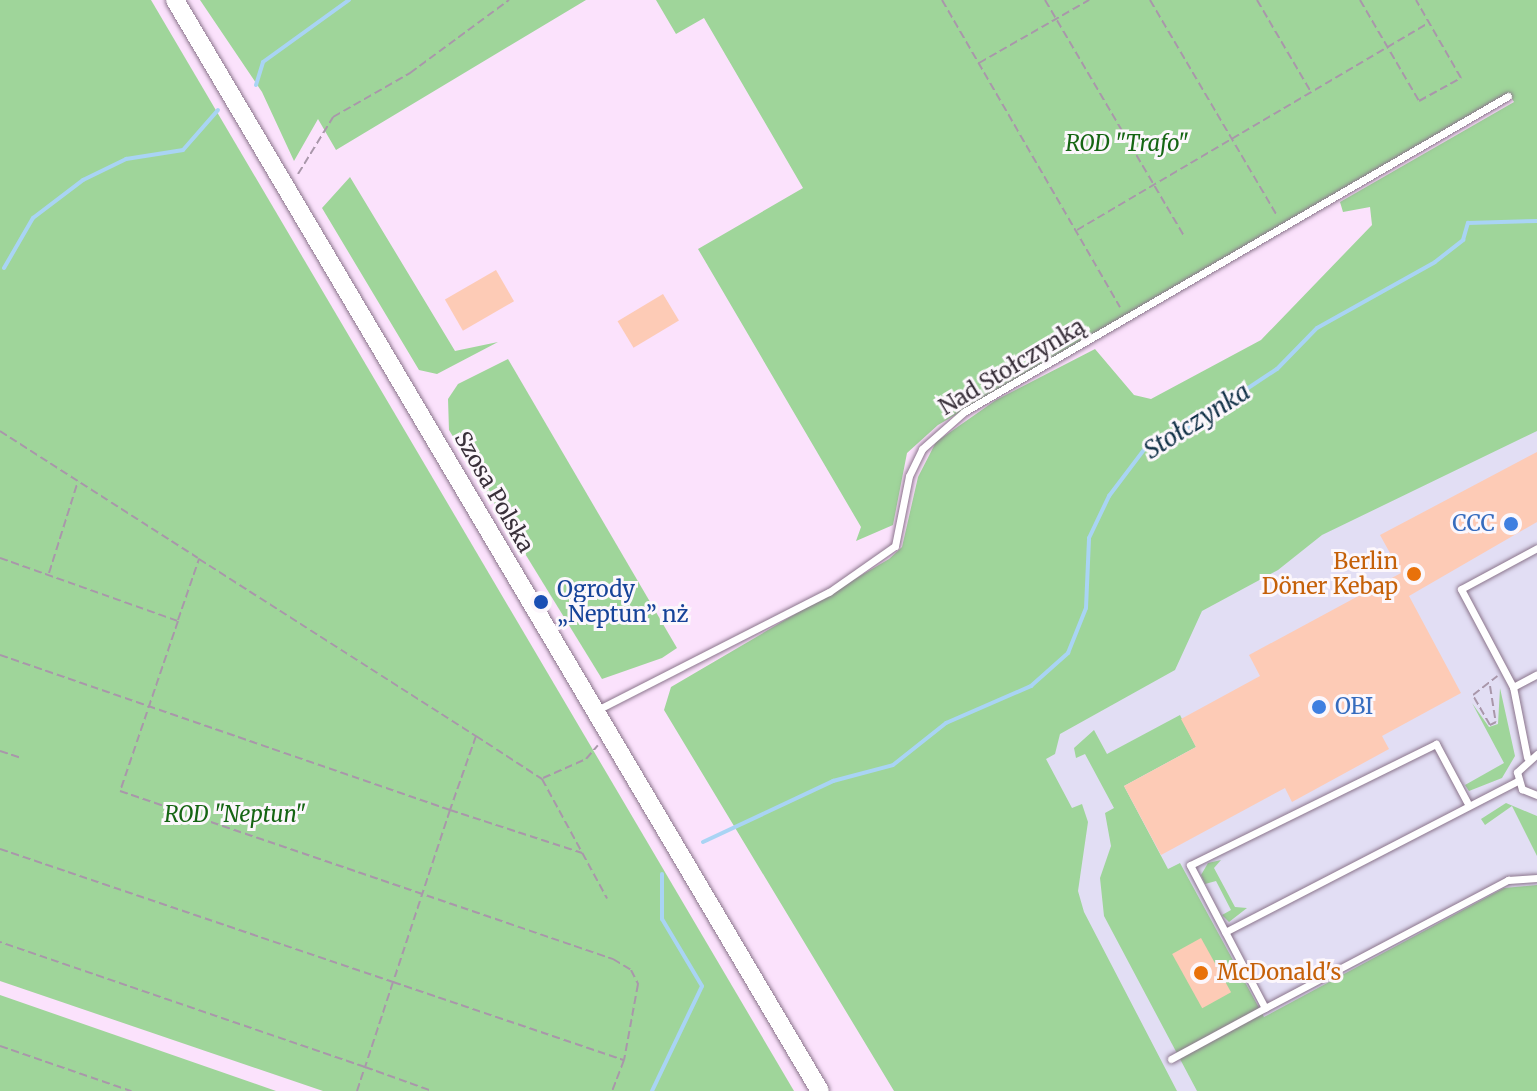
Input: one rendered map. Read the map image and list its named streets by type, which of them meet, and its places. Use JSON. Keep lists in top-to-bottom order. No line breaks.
{"streets":{"street":["Szosa Polska"],"lane":["Nad Stołczynką"]},"crossings":[["Nad Stołczynką","Szosa Polska"]],"water":["Stołczynka"],"parks":["ROD \"Trafo\"","ROD \"Neptun\""],"places":["CCC","Berlin Döner Kebap","Ogrody „Neptun” nż","OBI","McDonald's"]}
